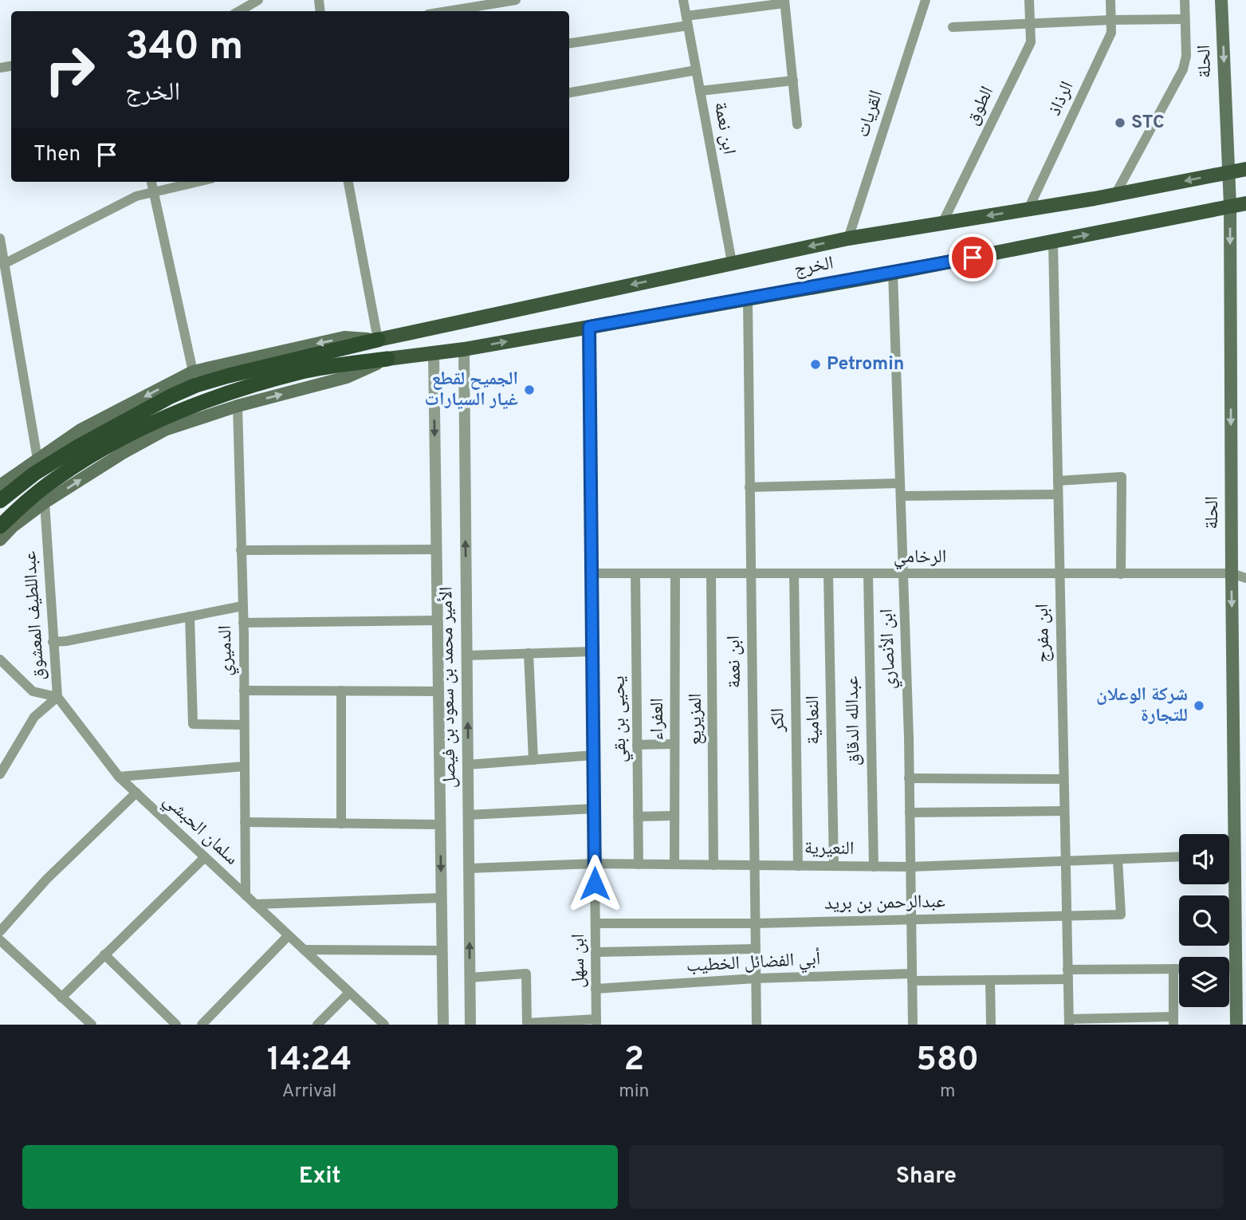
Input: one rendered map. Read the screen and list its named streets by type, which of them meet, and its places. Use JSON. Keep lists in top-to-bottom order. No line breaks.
{"streets":{"main road":["الحلة","الخرج"],"street":["الرذاذ","الطوق","القريات","ابن نعمة","الرخامي","عبداللطيف المعشوق","ابن مفرج","ابن الأنصاري","الدميري","الأمير محمد بن سعود بن فيصل","يحيى بن بقي","العفراء","المزيريع","الكر","النعامية","عبدالله الدقاق","سلمان الحبشي","النعيرية","عبدالرحمن بن بريد","ابن سهل","أبي الفضائل الخطيب"]},"crossings":[["الحلة","الخرج"],["الحلة","الرخامي"],["ابن نعمة","الخرج"],["ابن نعمة","الرخامي"],["ابن نعمة","النعيرية"],["ابن نعمة","عبدالرحمن بن بريد"],["ابن نعمة","أبي الفضائل الخطيب"],["الخرج","ابن مفرج"],["الخرج","ابن الأنصاري"],["الخرج","الأمير محمد بن سعود بن فيصل"],["الخرج","ابن سهل"],["الرخامي","ابن مفرج"],["الرخامي","ابن الأنصاري"],["الرخامي","يحيى بن بقي"],["الرخامي","العفراء"],["الرخامي","المزيريع"],["الرخامي","الكر"],["الرخامي","النعامية"],["الرخامي","عبدالله الدقاق"],["الرخامي","ابن سهل"],["عبداللطيف المعشوق","سلمان الحبشي"],["ابن مفرج","النعيرية"],["ابن مفرج","عبدالرحمن بن بريد"],["ابن مفرج","أبي الفضائل الخطيب"],["ابن الأنصاري","النعيرية"],["ابن الأنصاري","عبدالرحمن بن بريد"],["ابن الأنصاري","أبي الفضائل الخطيب"],["الدميري","سلمان الحبشي"],["الأمير محمد بن سعود بن فيصل","النعيرية"],["يحيى بن بقي","النعيرية"],["العفراء","النعيرية"],["المزيريع","النعيرية"],["الكر","النعيرية"],["النعامية","النعيرية"],["عبدالله الدقاق","النعيرية"],["النعيرية","عبدالرحمن بن بريد"],["النعيرية","ابن سهل"],["عبدالرحمن بن بريد","ابن سهل"],["ابن سهل","أبي الفضائل الخطيب"]],"one_way":["الحلة"],"places":["STC","Petromin","الجميح لقطع غيار السيارات","شركة الوعلان للتجارة"],"page":{"turn":["340 m","الخرج"],"then":"Then","eta":["14:24","Arrival","2","min","580","m"],"buttons":["Exit","Share"]}}
